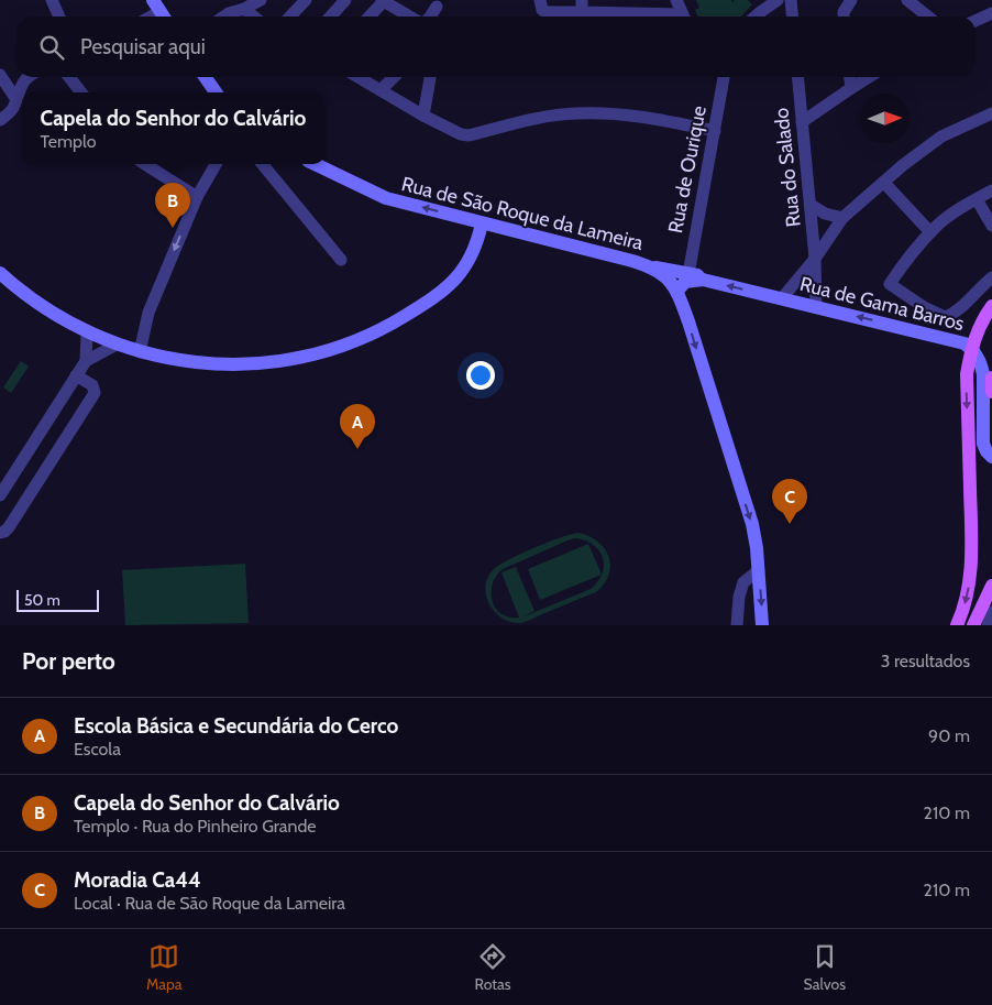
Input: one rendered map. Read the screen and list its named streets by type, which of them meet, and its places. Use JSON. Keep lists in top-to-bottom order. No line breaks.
{"streets":{"main road":["Rua de São Roque da Lameira","Rua de Gama Barros"],"street":["Rua do Salado","Rua de Ourique"]},"crossings":[["Rua do Salado","Rua de Gama Barros"],["Rua de Ourique","Rua de Gama Barros"],["Rua de São Roque da Lameira","Rua de Gama Barros"]],"one_way":["Rua de Gama Barros"],"scale_bar":"50 m","north":"right","page":{"search":"Pesquisar aqui","popup":["Capela do Senhor do Calvário","Templo"],"pins":["B","A","C"],"scale":"50 m","heading":["Por perto","3 resultados"],"list":[{"mark":"A","name":"Escola Básica e Secundária do Cerco","note":"Escola","value":"90 m"},{"mark":"B","name":"Capela do Senhor do Calvário","note":"Templo · Rua do Pinheiro Grande","value":"210 m"},{"mark":"C","name":"Moradia Ca44","note":"Local · Rua de São Roque da Lameira","value":"210 m"}],"nav":["Mapa","Rotas","Salvos"]}}
